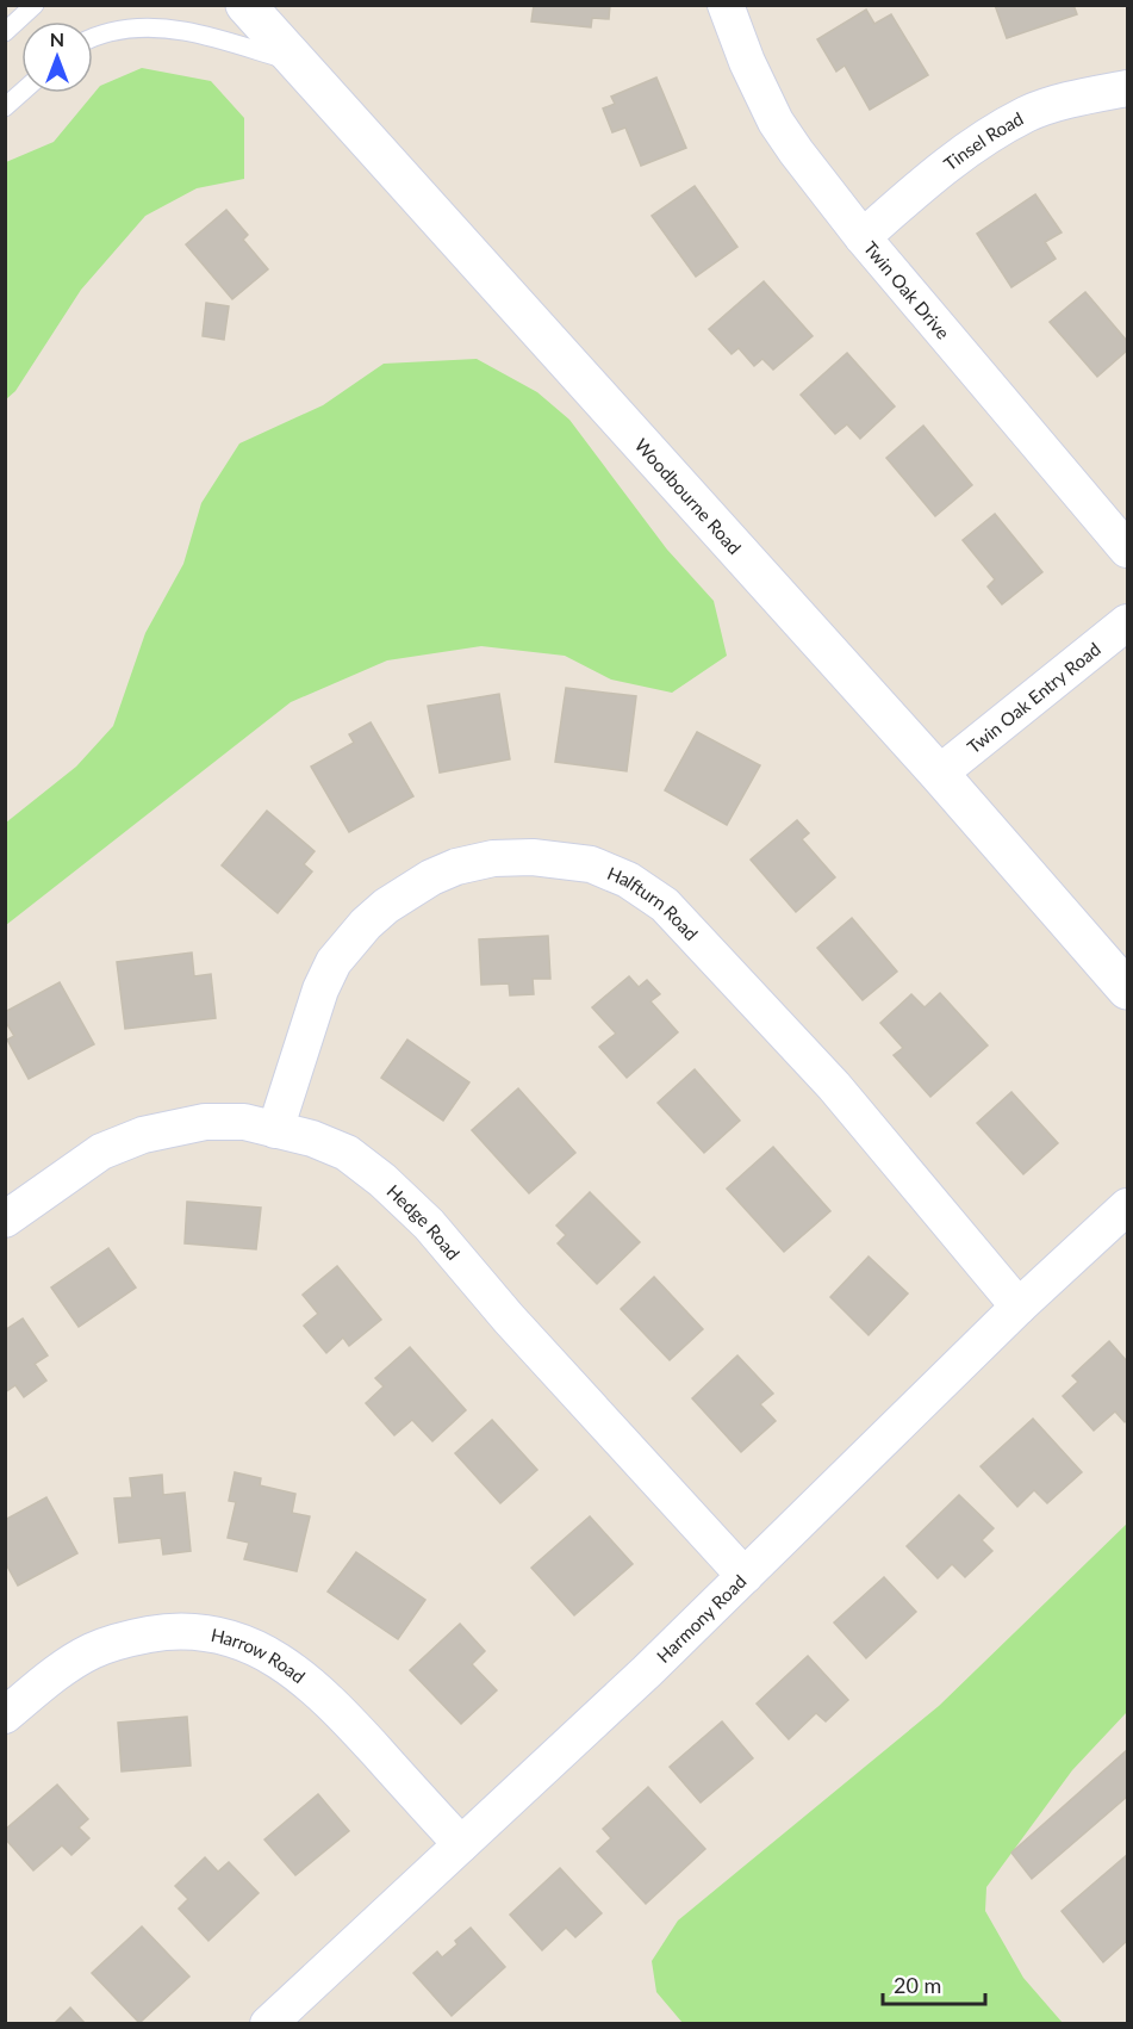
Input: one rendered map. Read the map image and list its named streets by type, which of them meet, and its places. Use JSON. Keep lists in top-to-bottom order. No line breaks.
{"streets":{"main road":["Woodbourne Road"],"street":["Tinsel Road","Twin Oak Drive","Twin Oak Entry Road","Halfturn Road","Hedge Road","Harmony Road","Harrow Road"]},"crossings":[["Tinsel Road","Twin Oak Drive"],["Woodbourne Road","Twin Oak Entry Road"],["Halfturn Road","Hedge Road"],["Halfturn Road","Harmony Road"],["Hedge Road","Harmony Road"],["Harmony Road","Harrow Road"]],"scale_bar":"20 m","north":"top"}
